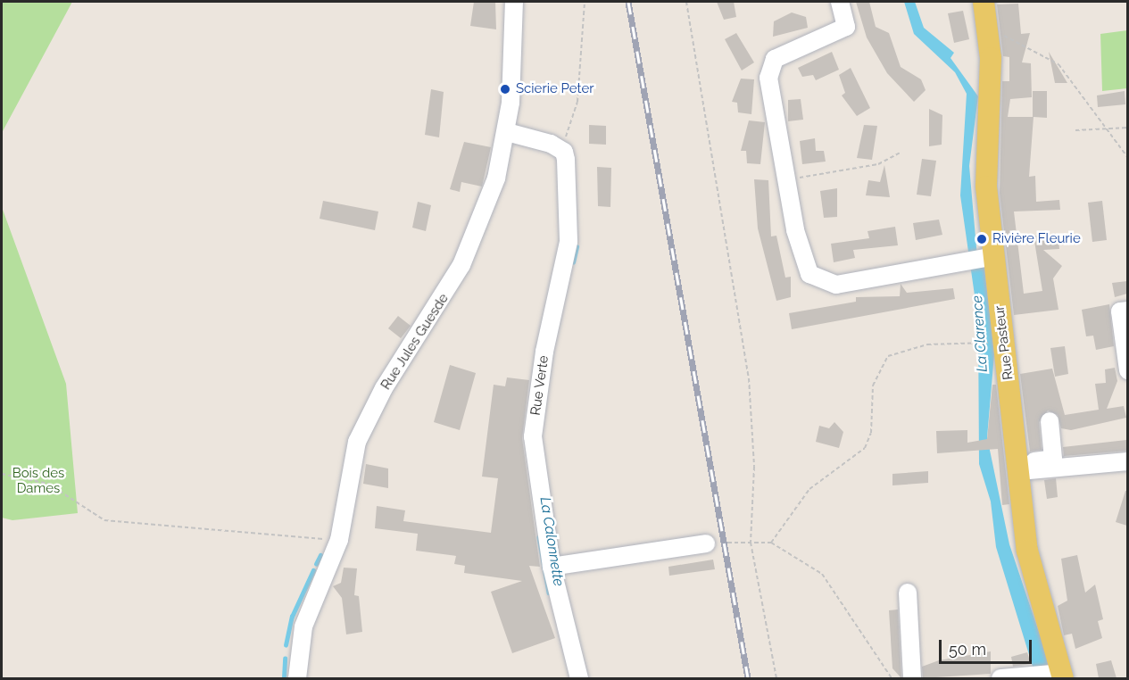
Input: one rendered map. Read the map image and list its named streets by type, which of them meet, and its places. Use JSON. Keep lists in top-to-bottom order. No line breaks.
{"streets":{"main road":["Rue Pasteur"],"street":["Rue Jules Guesde","Rue Verte"]},"water":["La Clarence","La Calonnette"],"parks":["Bois des Dames"],"places":["Scierie Peter","Rivière Fleurie"],"scale_bar":"50 m"}
